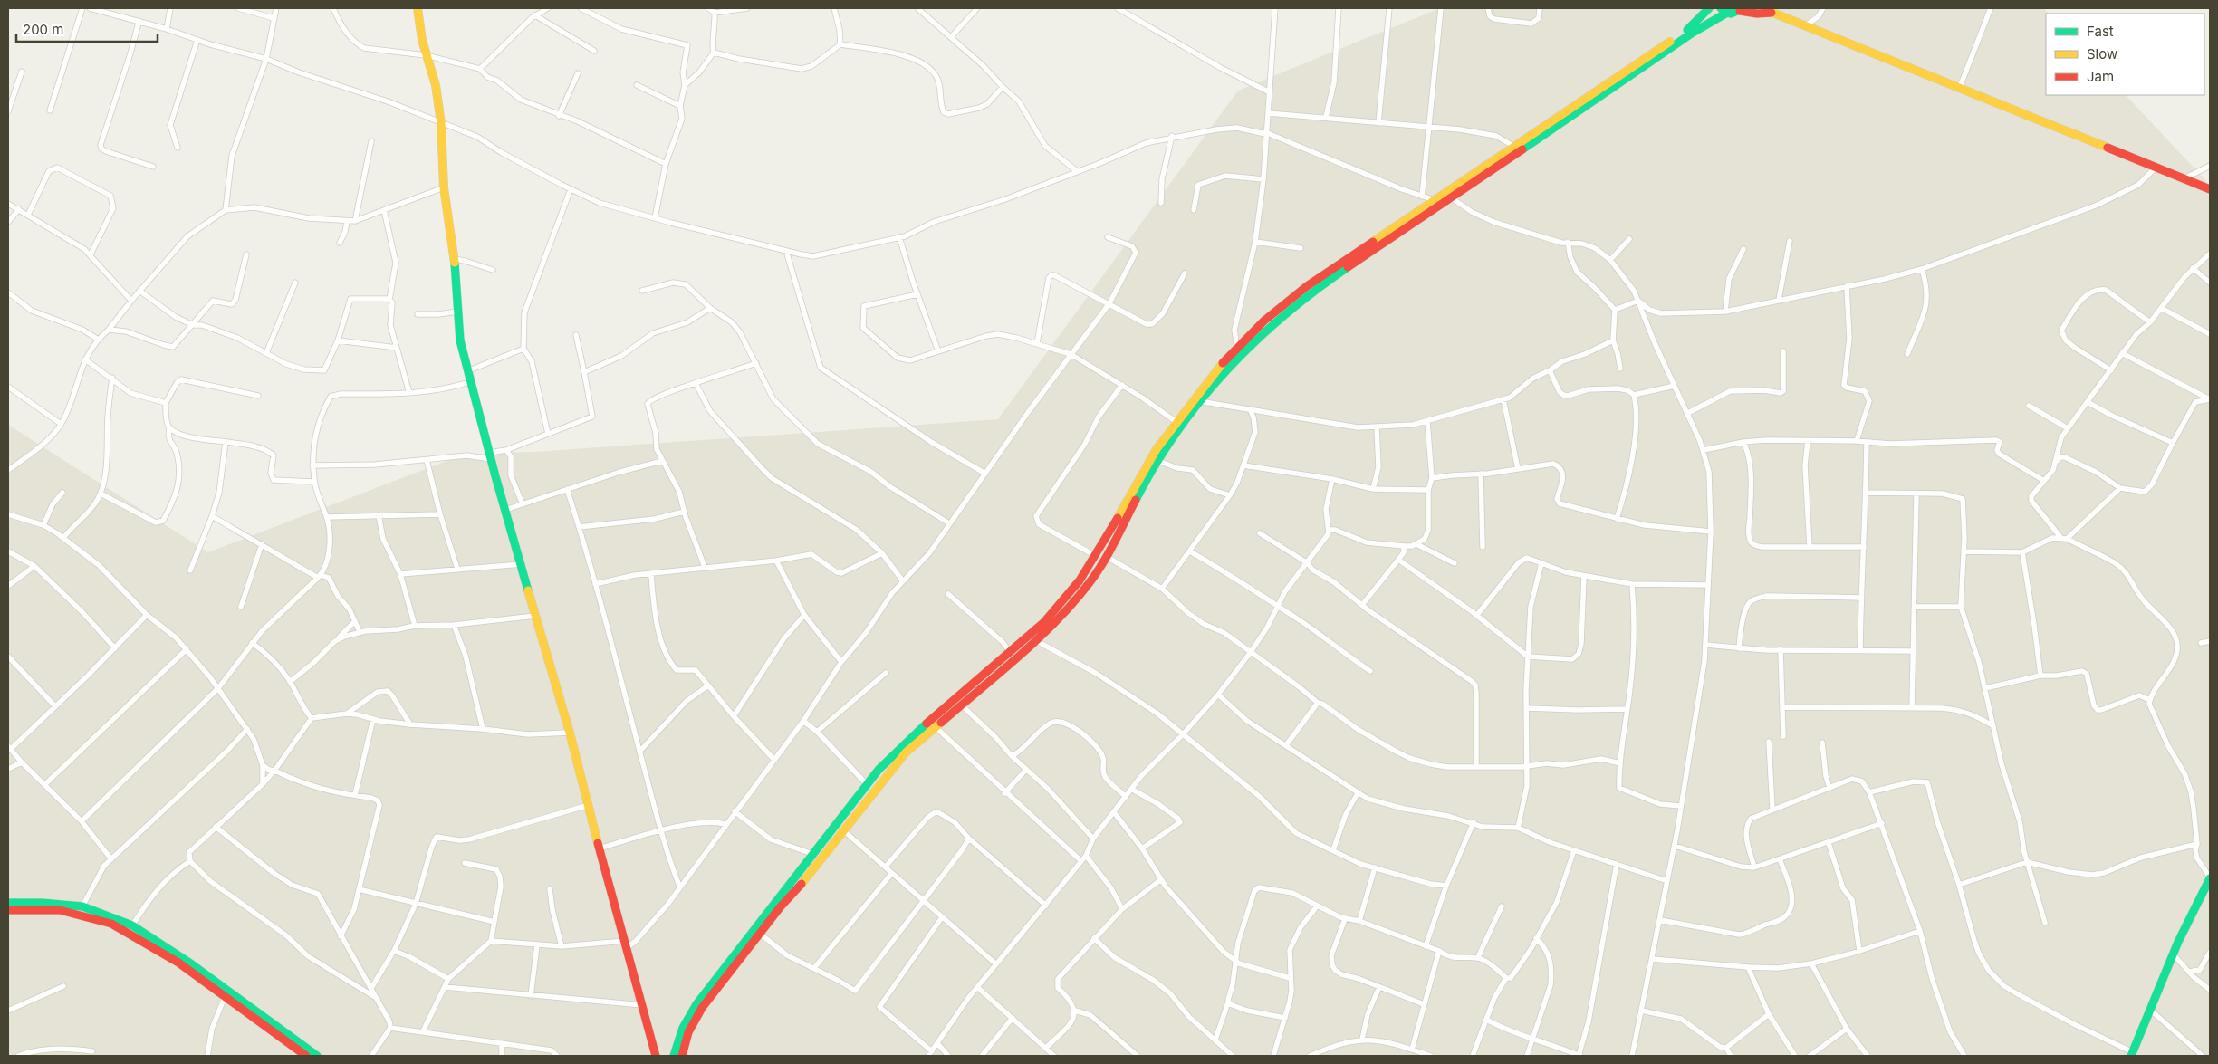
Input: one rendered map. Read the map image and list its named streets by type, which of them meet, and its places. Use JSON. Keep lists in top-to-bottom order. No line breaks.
{"legend":["Fast","Slow","Jam"],"scale_bar":"200 m"}
